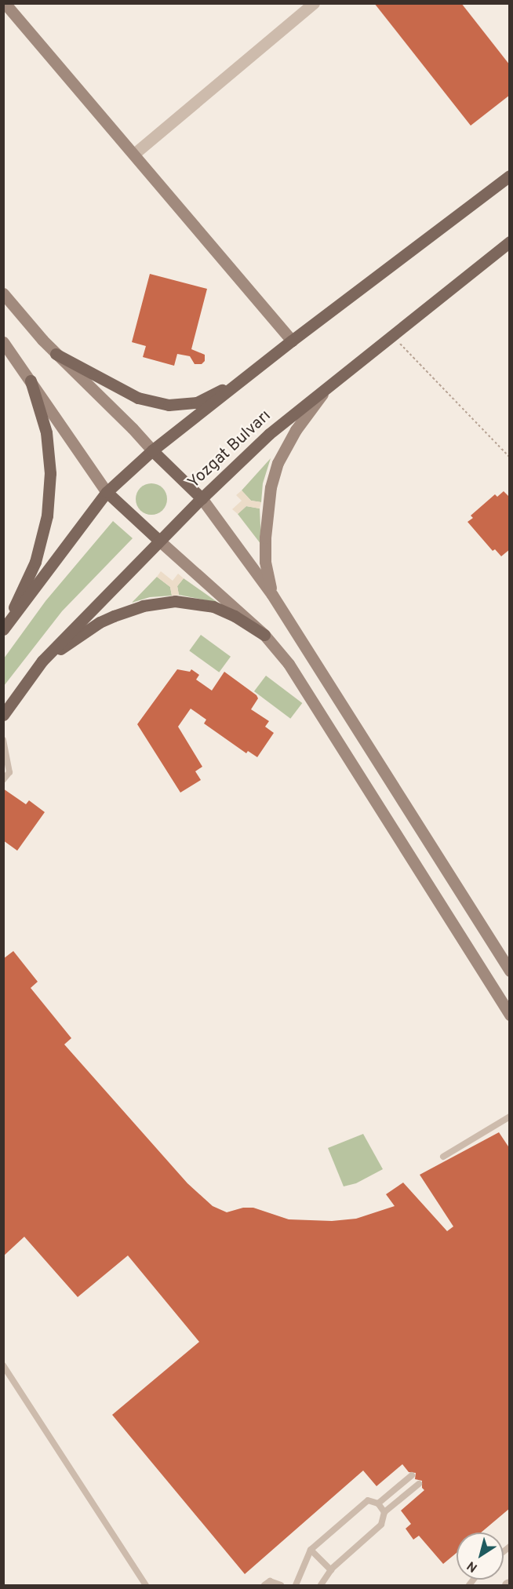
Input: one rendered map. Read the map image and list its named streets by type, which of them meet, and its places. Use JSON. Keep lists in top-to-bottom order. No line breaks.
{"streets":{"main road":["Yozgat Bulvarı"]},"north":"bottom left"}
